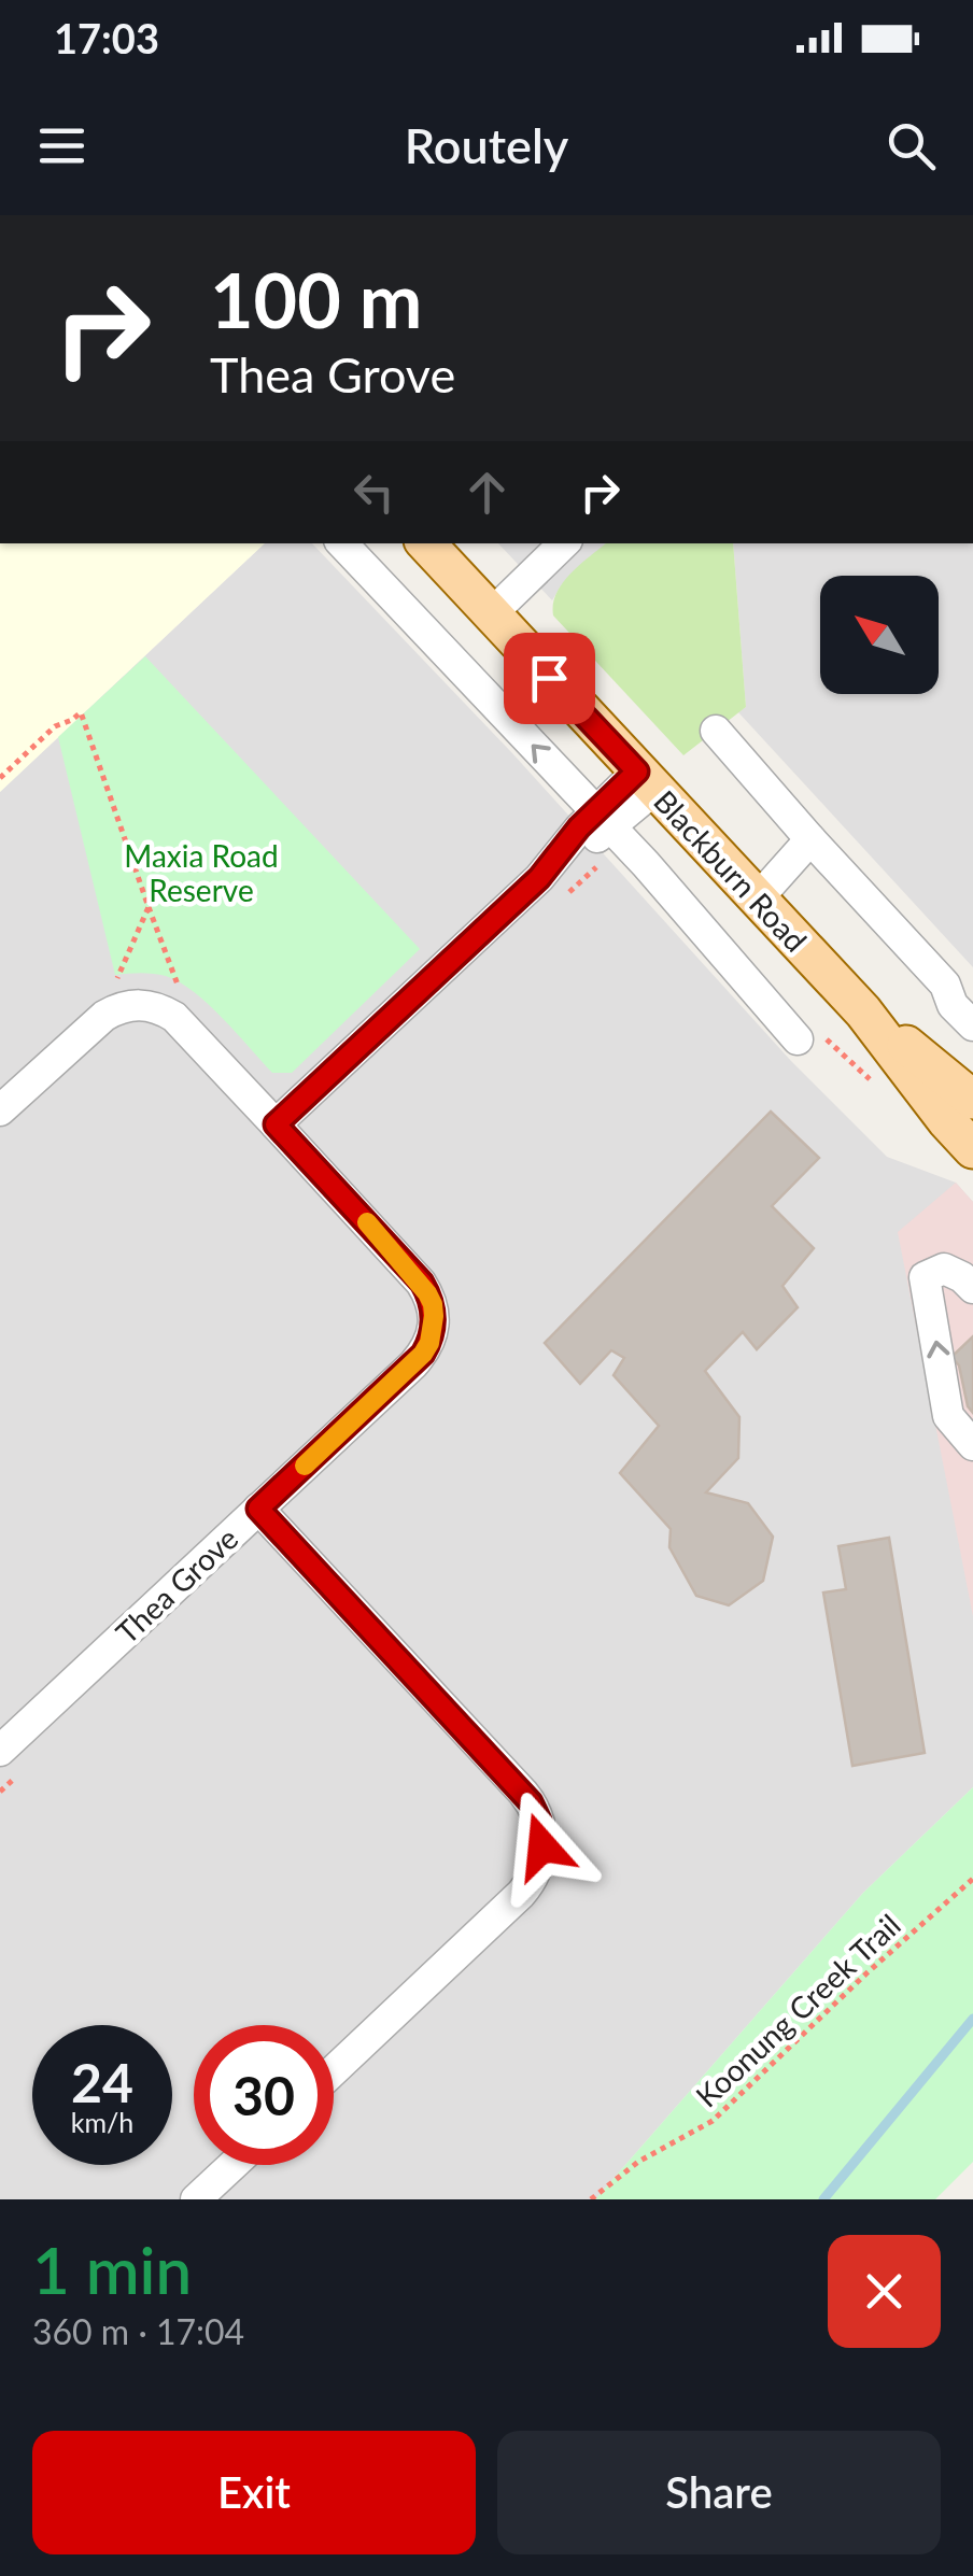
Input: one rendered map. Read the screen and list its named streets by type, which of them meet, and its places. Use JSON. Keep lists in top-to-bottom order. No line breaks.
{"streets":{"main road":["Blackburn Road"],"street":["Thea Grove"],"path":["Koonung Creek Trail"]},"parks":["Maxia Road Reserve"],"north":"top left","page":{"status":"17:03","header":"Routely","turn":["100 m","Thea Grove"],"speed":"24 km/h","limit":"30","heading":["1 min","360 m · 17:04"],"buttons":["Exit","Share"]}}
